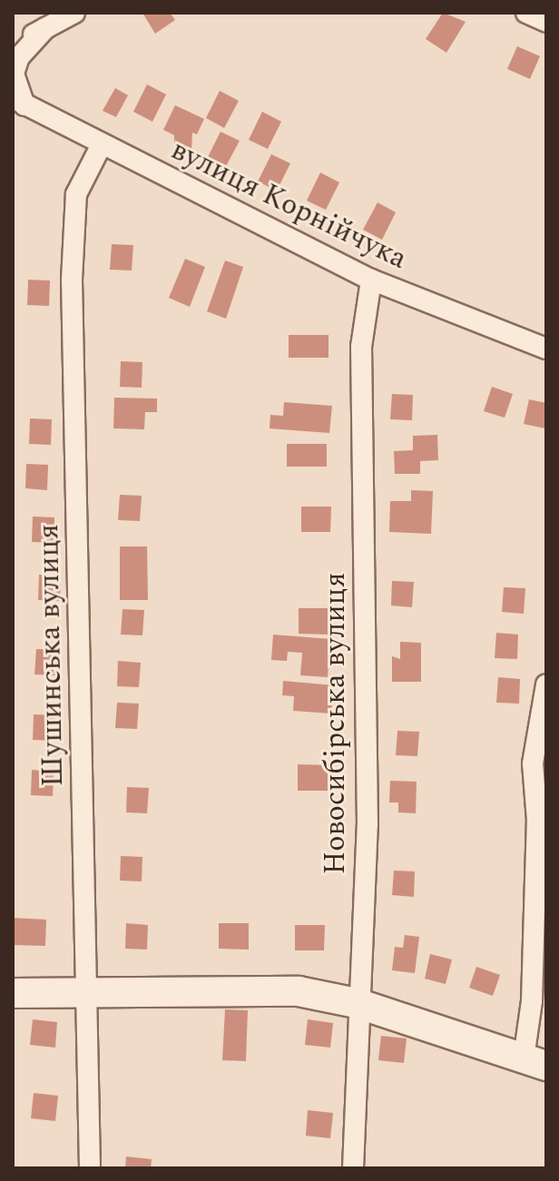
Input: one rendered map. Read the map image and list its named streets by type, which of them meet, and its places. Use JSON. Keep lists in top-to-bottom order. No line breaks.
{"streets":{"street":["вулиця Корнійчука","Шушинська вулиця","Новосибірська вулиця"]},"crossings":[["вулиця Корнійчука","Шушинська вулиця"],["вулиця Корнійчука","Новосибірська вулиця"]]}
